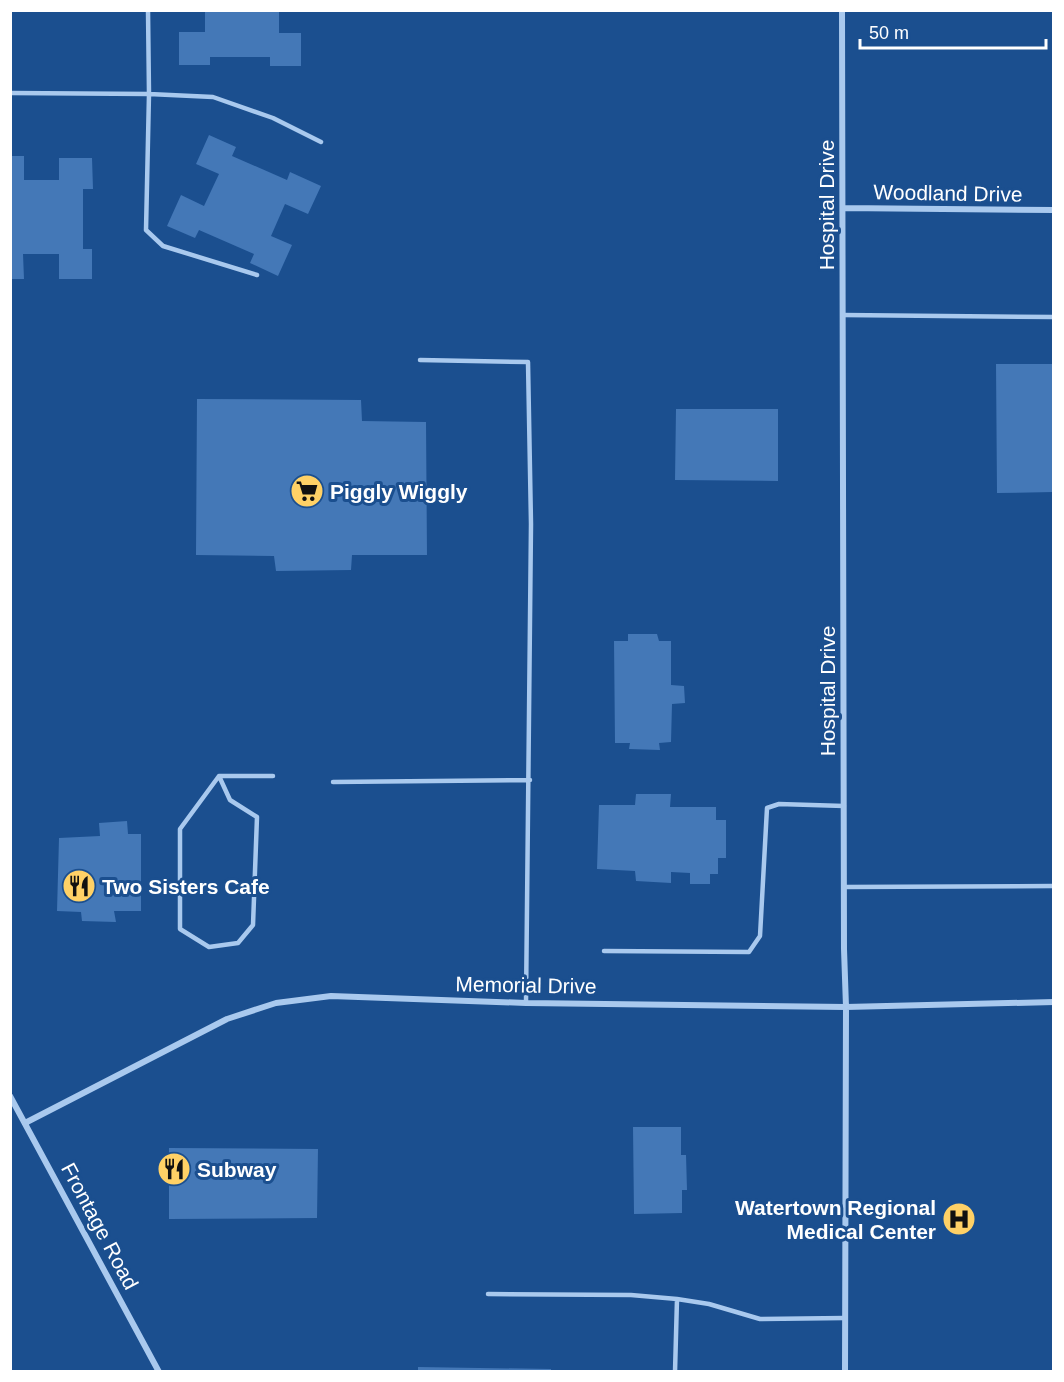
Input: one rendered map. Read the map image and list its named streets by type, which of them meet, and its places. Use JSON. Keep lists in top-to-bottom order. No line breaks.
{"streets":{"street":["Woodland Drive","Hospital Drive","Memorial Drive","Frontage Road"]},"crossings":[["Woodland Drive","Hospital Drive"],["Hospital Drive","Memorial Drive"],["Memorial Drive","Frontage Road"]],"places":{"supermarket":["Piggly Wiggly"],"restaurant":["Two Sisters Cafe","Subway"],"hospital":["Watertown Regional Medical Center"]},"scale_bar":"50 m"}
